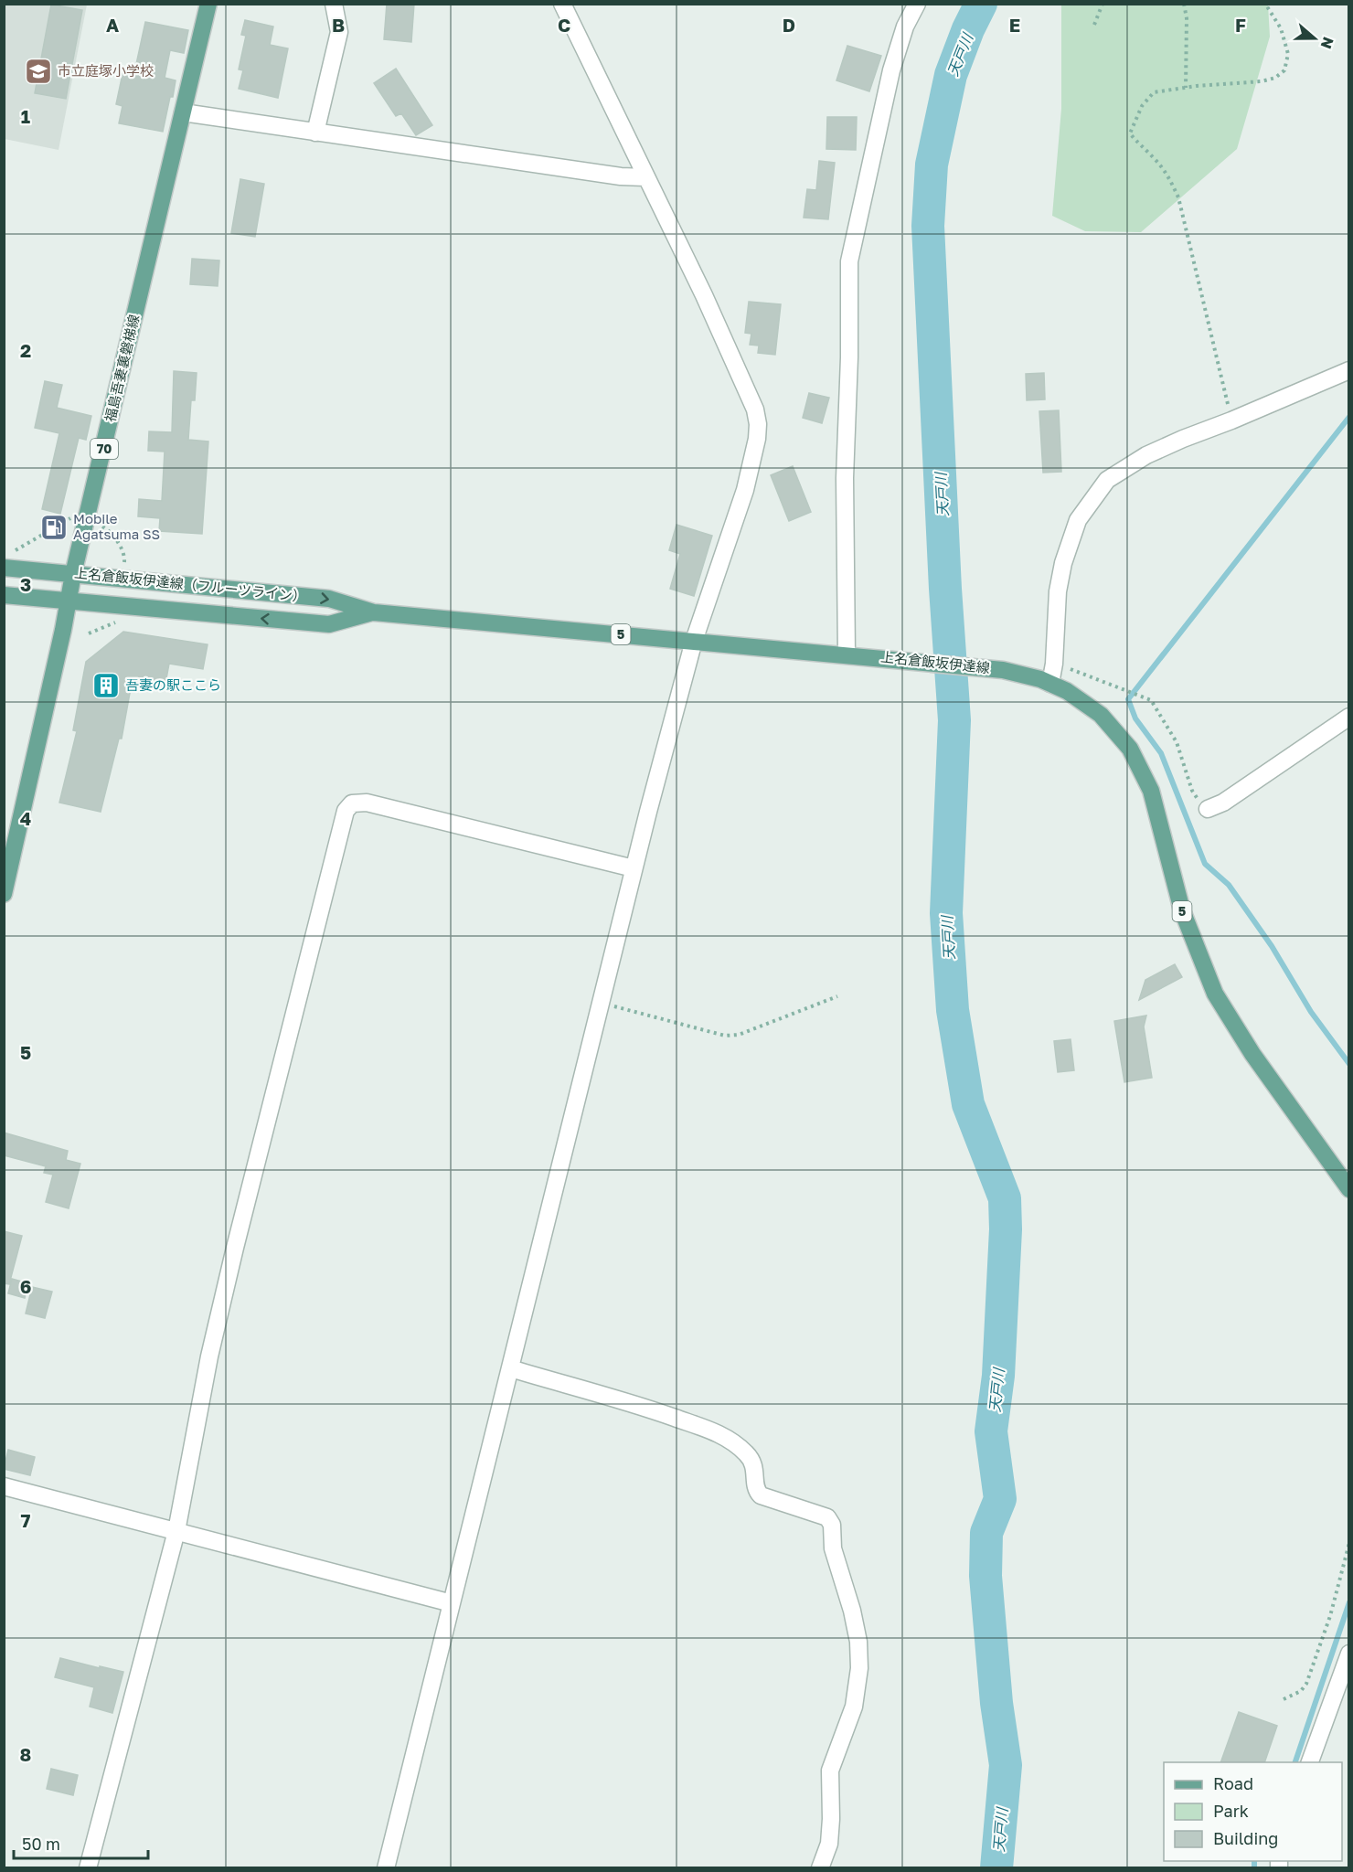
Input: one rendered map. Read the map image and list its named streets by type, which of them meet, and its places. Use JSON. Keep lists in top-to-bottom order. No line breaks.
{"streets":{"main road":["福島吾妻裏磐梯線","70","上名倉飯坂伊達線（フルーツライン）","5","上名倉飯坂伊達線"]},"crossings":[["福島吾妻裏磐梯線","上名倉飯坂伊達線（フルーツライン）"],["上名倉飯坂伊達線（フルーツライン）","上名倉飯坂伊達線"],["5","上名倉飯坂伊達線"]],"water":["天戸川"],"places":{"school or university":["市立庭塚小学校"],"fuel station":["Mobile Agatsuma SS"],"building":["吾妻の駅ここら"]},"legend":["Road","Park","Building"],"scale_bar":"50 m","north":"right","grid":{"columns":["A","B","C","D","E","F"],"rows":["1","2","3","4","5","6","7","8"]}}
